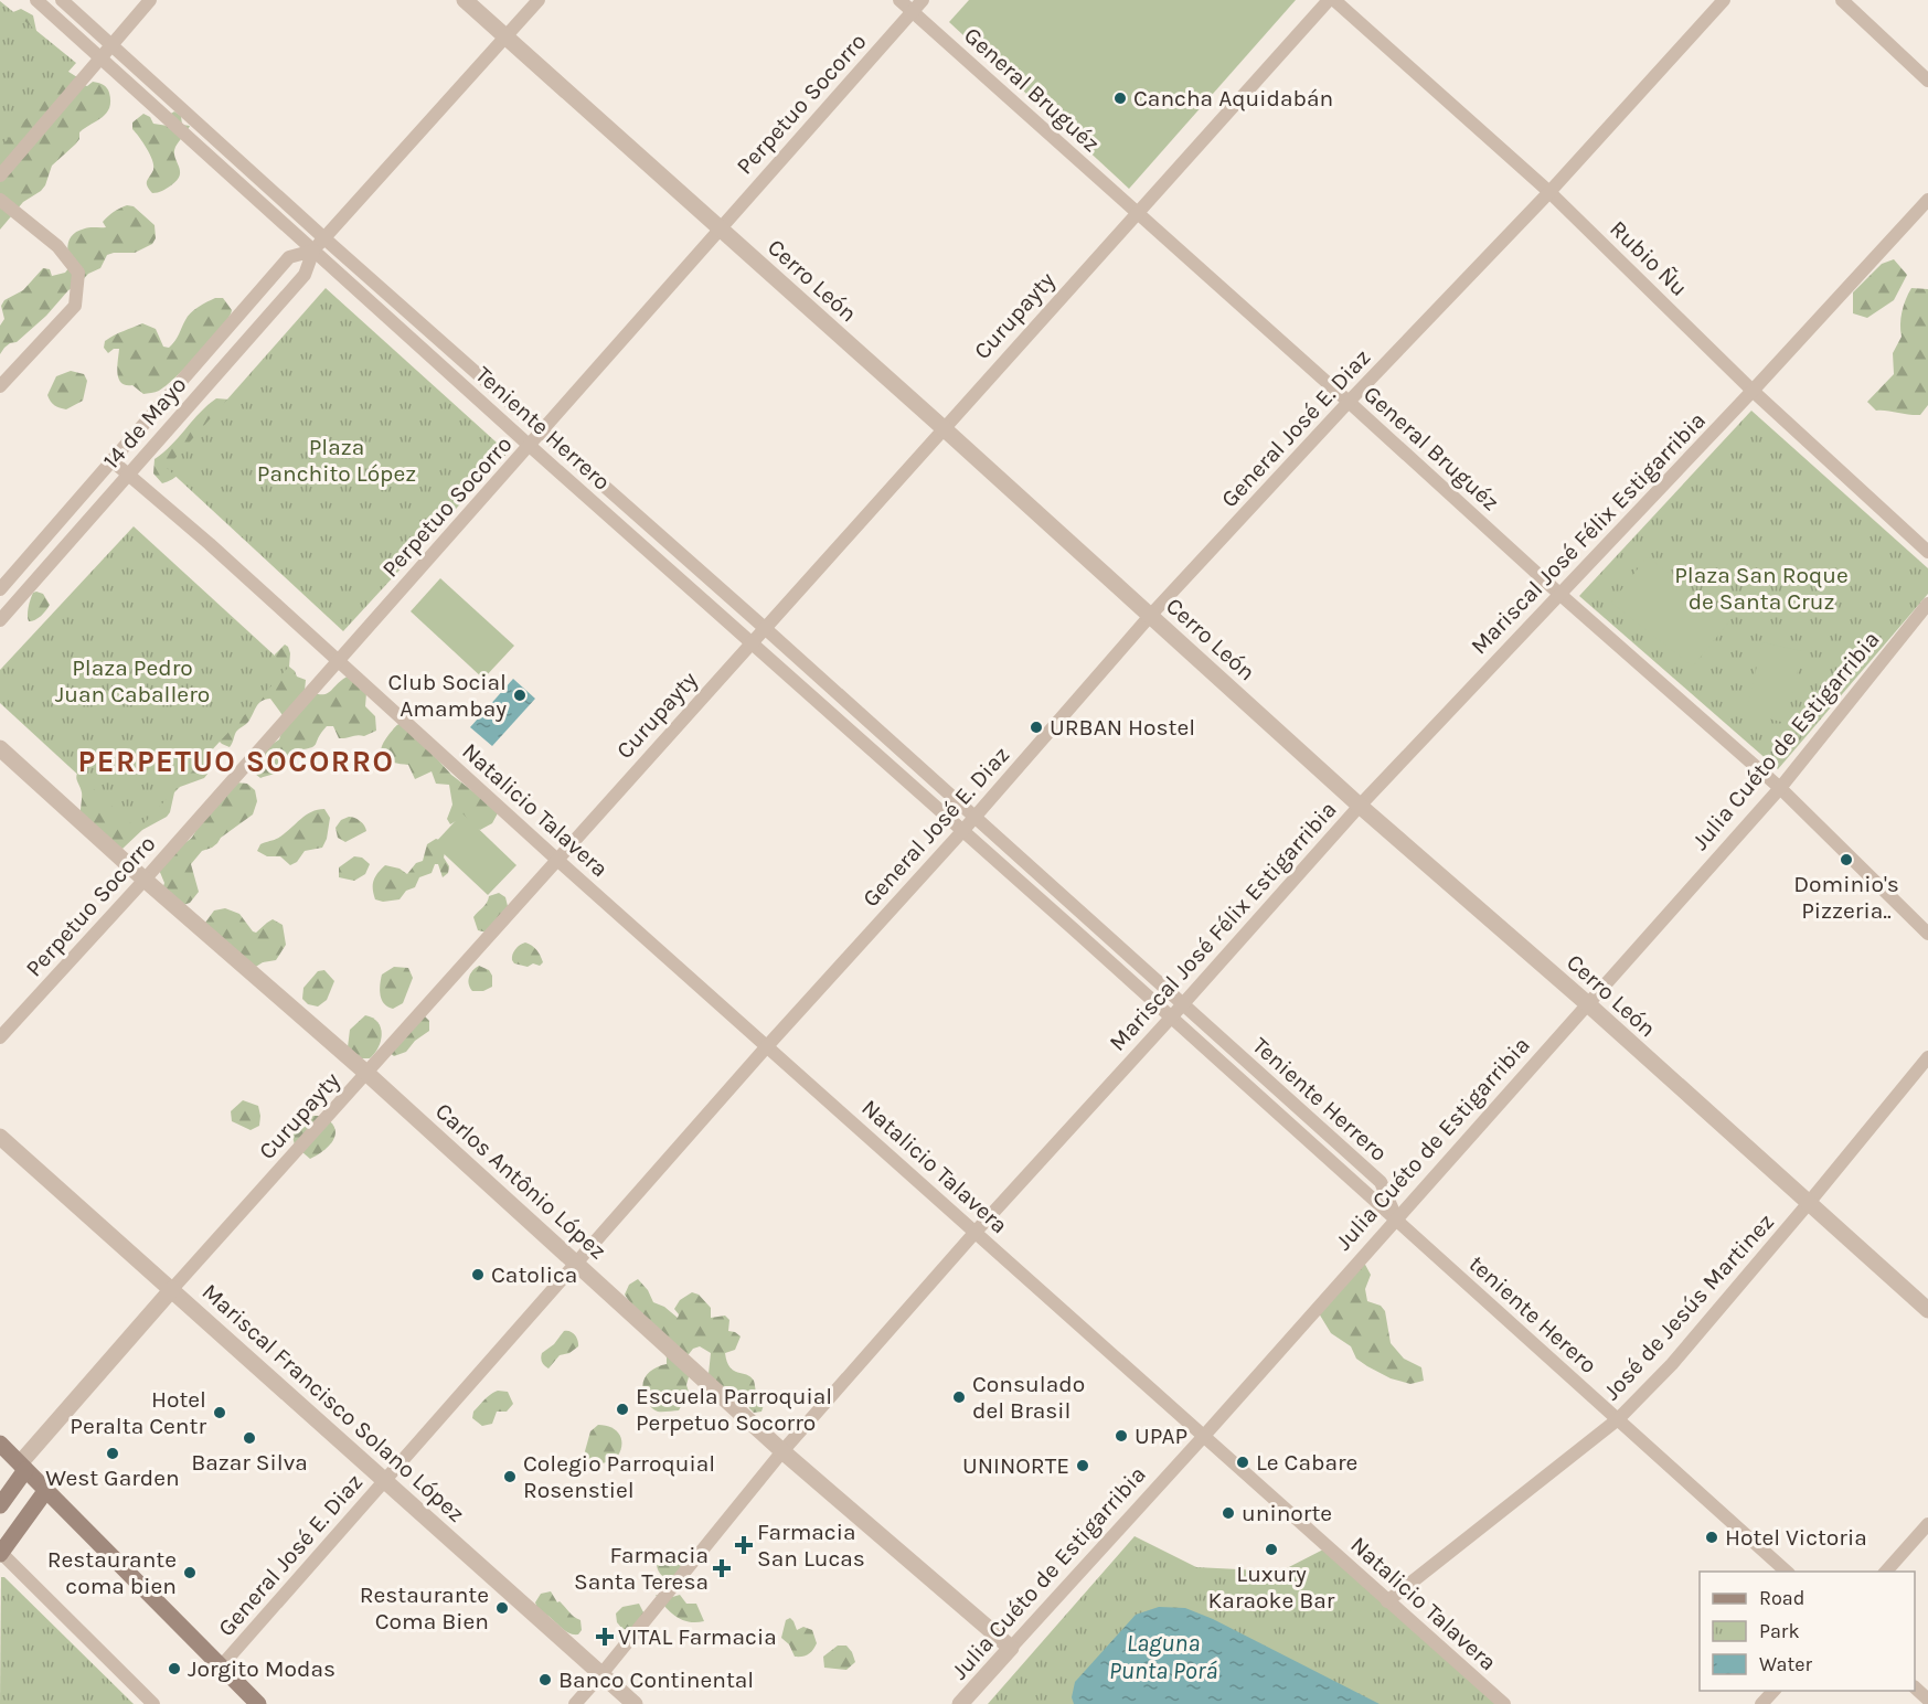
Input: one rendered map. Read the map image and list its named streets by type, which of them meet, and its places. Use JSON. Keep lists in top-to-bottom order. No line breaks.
{"streets":{"street":["General Bruguéz","Perpetuo Socorro","Rubio Ñu","Cerro León","Curupayty","14 de Mayo","Teniente Herrero","General José E. Diaz","Mariscal José Félix Estigarribia","Julia Cuéto de Estigarribia","Natalicio Talavera","Carlos Antônio López","José de Jesús Martinez","teniente Herero","Mariscal Francisco Solano López"]},"crossings":[["General Bruguéz","Perpetuo Socorro"],["General Bruguéz","Curupayty"],["General Bruguéz","General José E. Diaz"],["General Bruguéz","Mariscal José Félix Estigarribia"],["General Bruguéz","Julia Cuéto de Estigarribia"],["Perpetuo Socorro","Cerro León"],["Perpetuo Socorro","Teniente Herrero"],["Perpetuo Socorro","Natalicio Talavera"],["Perpetuo Socorro","Carlos Antônio López"],["Rubio Ñu","General José E. Diaz"],["Rubio Ñu","Mariscal José Félix Estigarribia"],["Cerro León","Curupayty"],["Cerro León","14 de Mayo"],["Cerro León","General José E. Diaz"],["Cerro León","Mariscal José Félix Estigarribia"],["Cerro León","Julia Cuéto de Estigarribia"],["Cerro León","José de Jesús Martinez"],["Curupayty","Teniente Herrero"],["Curupayty","Natalicio Talavera"],["Curupayty","Carlos Antônio López"],["Curupayty","Mariscal Francisco Solano López"],["14 de Mayo","Teniente Herrero"],["14 de Mayo","Natalicio Talavera"],["Teniente Herrero","General José E. Diaz"],["Teniente Herrero","Mariscal José Félix Estigarribia"],["Teniente Herrero","Julia Cuéto de Estigarribia"],["Teniente Herrero","teniente Herero"],["General José E. Diaz","Natalicio Talavera"],["General José E. Diaz","Carlos Antônio López"],["General José E. Diaz","Mariscal Francisco Solano López"],["Mariscal José Félix Estigarribia","Natalicio Talavera"],["Mariscal José Félix Estigarribia","Carlos Antônio López"],["Mariscal José Félix Estigarribia","Mariscal Francisco Solano López"],["Julia Cuéto de Estigarribia","Natalicio Talavera"],["Julia Cuéto de Estigarribia","Carlos Antônio López"],["Julia Cuéto de Estigarribia","teniente Herero"],["Natalicio Talavera","José de Jesús Martinez"],["José de Jesús Martinez","teniente Herero"]],"districts":["PERPETUO SOCORRO"],"water":["Laguna Punta Porá"],"parks":["Plaza Panchito López","Plaza San Roque de Santa Cruz","Plaza Pedro Juan Caballero"],"places":{"other":["Cancha Aquidabán","Club Social Amambay","URBAN Hostel","Dominio's Pizzeria..","Catolica","Consulado del Brasil","Escuela Parroquial Perpetuo Socorro","Hotel Peralta Centr","UPAP","Bazar Silva","West Garden","Le Cabare","UNINORTE","Colegio Parroquial Rosenstiel","uninorte","Hotel Victoria","Luxury Karaoke Bar","Restaurante coma bien","Restaurante Coma Bien","Jorgito Modas","Banco Continental"],"health":["Farmacia San Lucas","Farmacia Santa Teresa","VITAL Farmacia"]},"legend":["Road","Park","Water"]}
